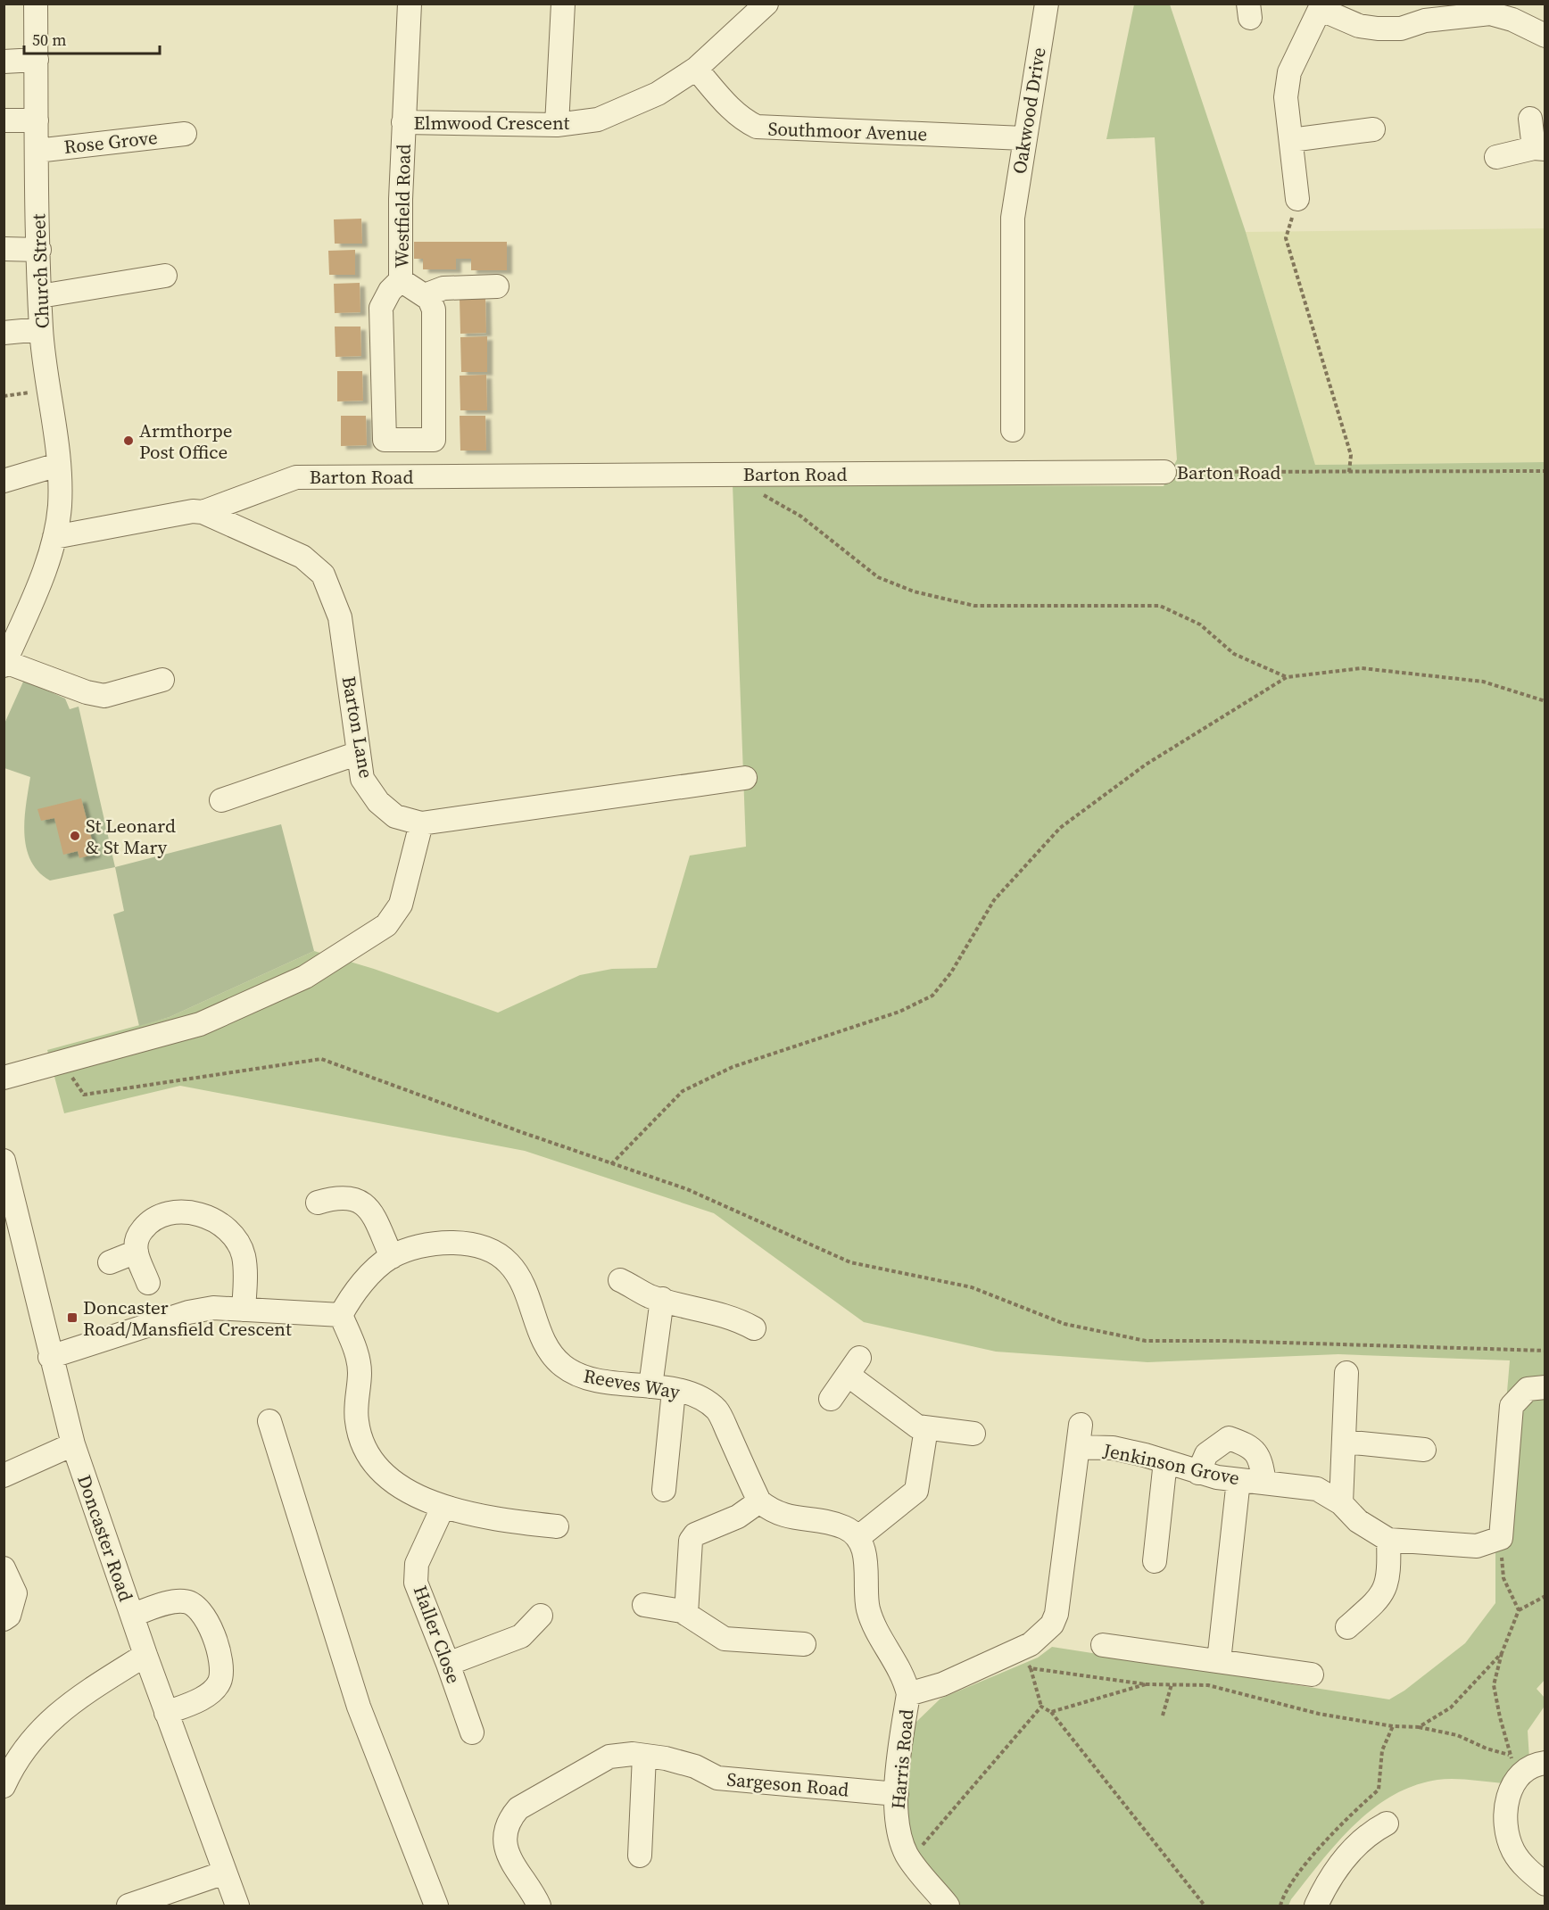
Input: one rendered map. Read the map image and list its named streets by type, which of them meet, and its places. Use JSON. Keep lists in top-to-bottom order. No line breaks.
{"streets":{"street":["Oakwood Drive","Elmwood Crescent","Southmoor Avenue","Rose Grove","Westfield Road","Church Street","Barton Road","Barton Lane","Reeves Way","Jenkinson Grove","Doncaster Road","Haller Close","Harris Road","Sargeson Road"]},"crossings":[["Oakwood Drive","Southmoor Avenue"],["Elmwood Crescent","Southmoor Avenue"],["Elmwood Crescent","Westfield Road"],["Rose Grove","Church Street"],["Church Street","Barton Road"],["Barton Road","Barton Lane"],["Jenkinson Grove","Harris Road"],["Harris Road","Sargeson Road"]],"places":{"other":["Armthorpe Post Office","St Leonard & St Mary"],"transit":["Doncaster Road/Mansfield Crescent"]},"scale_bar":"50 m"}
